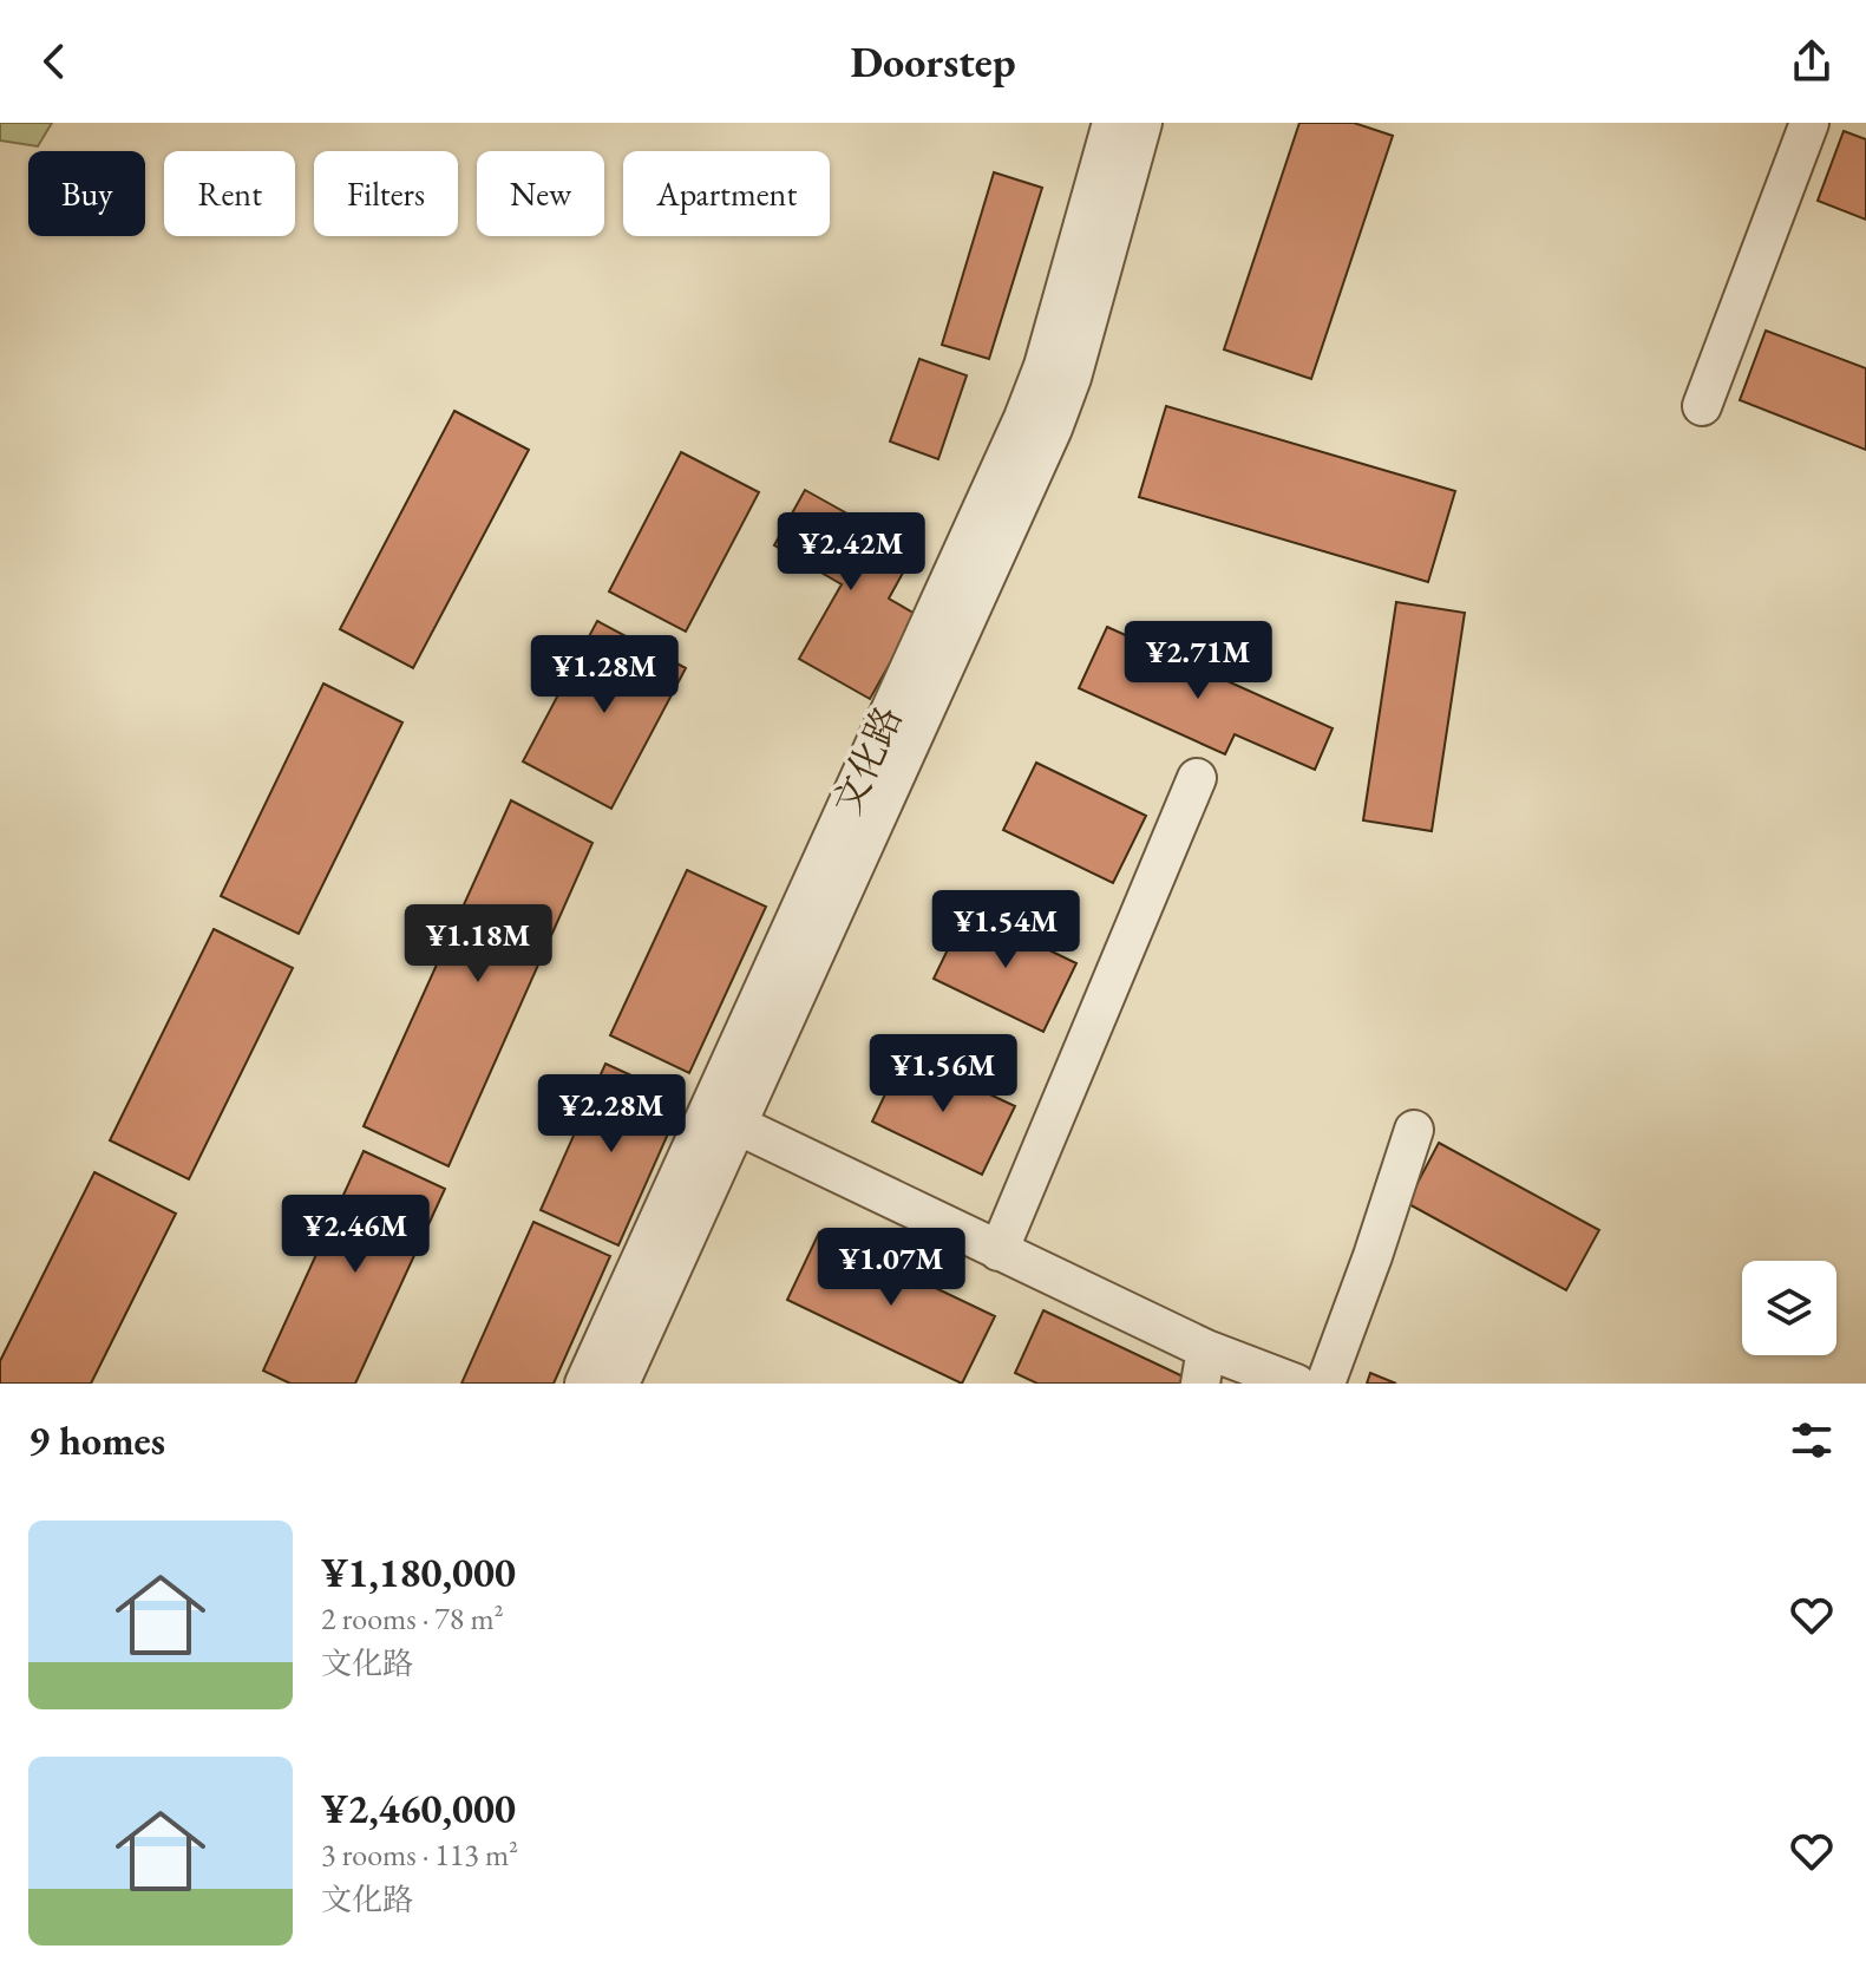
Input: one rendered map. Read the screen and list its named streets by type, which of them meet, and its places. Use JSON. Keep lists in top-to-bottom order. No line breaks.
{"streets":{"street":["文化路"]},"page":{"header":"Doorstep","chip":["Buy","Rent","Filters","New","Apartment"],"price":["¥2.42M","¥2.71M","¥1.28M","¥1.54M","¥1.18M","¥1.56M","¥2.28M","¥2.46M","¥1.07M"],"heading":"9 homes","list":[{"name":"¥1,180,000","note":"2 rooms · 78 m² · 文化路"},{"name":"¥2,460,000","note":"3 rooms · 113 m² · 文化路"}]}}
